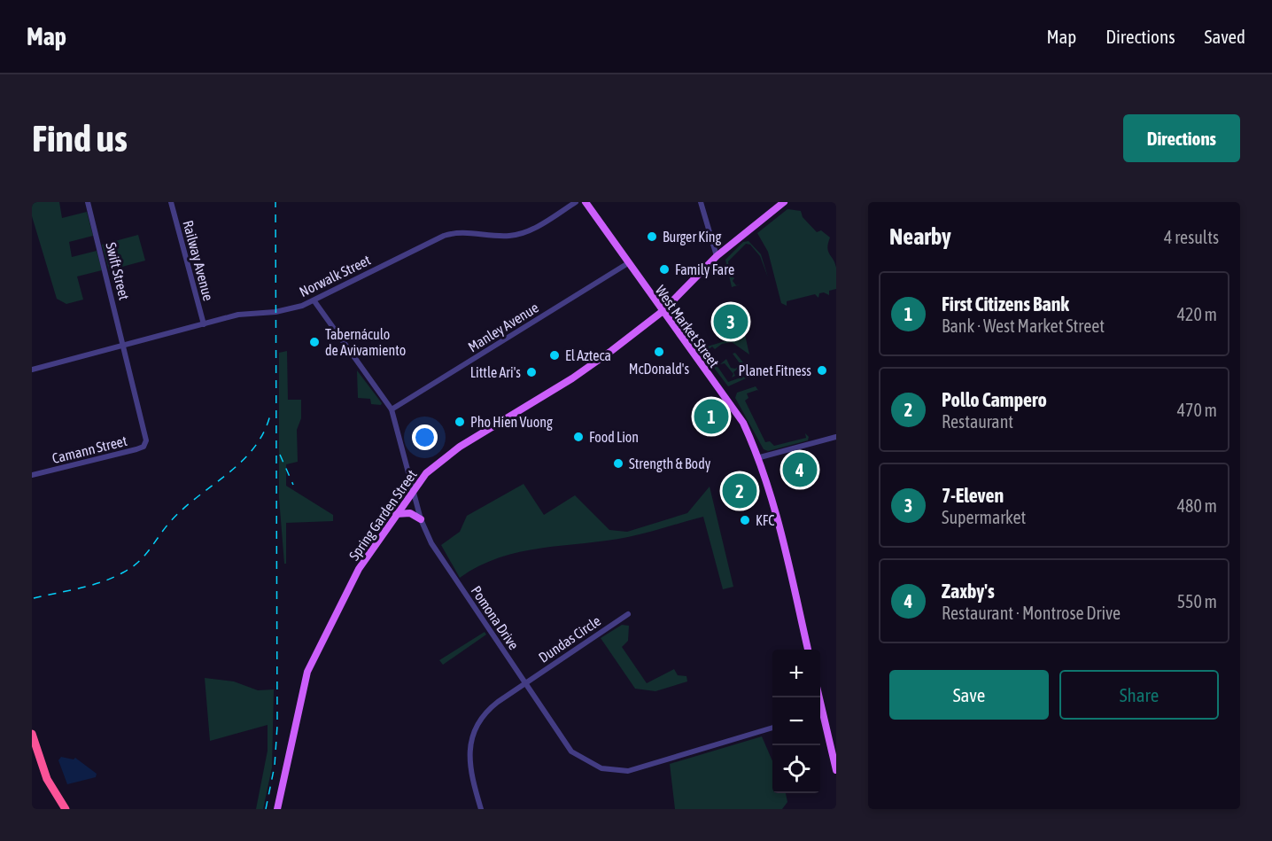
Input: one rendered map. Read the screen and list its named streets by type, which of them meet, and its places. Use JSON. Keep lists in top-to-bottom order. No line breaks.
{"streets":{"main road":["West Market Street","Spring Garden Street"],"street":["Railway Avenue","Swift Street","Norwalk Street","Manley Avenue","Camann Street","Pomona Drive","Dundas Circle"]},"crossings":[["Railway Avenue","Norwalk Street"],["Swift Street","Norwalk Street"],["Swift Street","Camann Street"],["Norwalk Street","Camann Street"],["Norwalk Street","Pomona Drive"],["West Market Street","Manley Avenue"],["West Market Street","Spring Garden Street"],["Manley Avenue","Pomona Drive"],["Spring Garden Street","Pomona Drive"],["Pomona Drive","Dundas Circle"]],"places":["Burger King","Family Fare","Tabernáculo de Avivamiento","McDonald's","El Azteca","Planet Fitness","Little Ari's","Pho Hien Vuong","Food Lion","Strength & Body","KFC"],"page":{"header":"Map","nav":["Map","Directions","Saved"],"buttons":["Directions",["Save","Share"]],"title":"Find us","heading":["Nearby","4 results"],"list":[{"mark":"1","name":"First Citizens Bank","note":"Bank · West Market Street","value":"420 m"},{"mark":"2","name":"Pollo Campero","note":"Restaurant","value":"470 m"},{"mark":"3","name":"7-Eleven","note":"Supermarket","value":"480 m"},{"mark":"4","name":"Zaxby's","note":"Restaurant · Montrose Drive","value":"550 m"}],"pins":["3","1","4","2"],"map_buttons":["+","−"]}}
